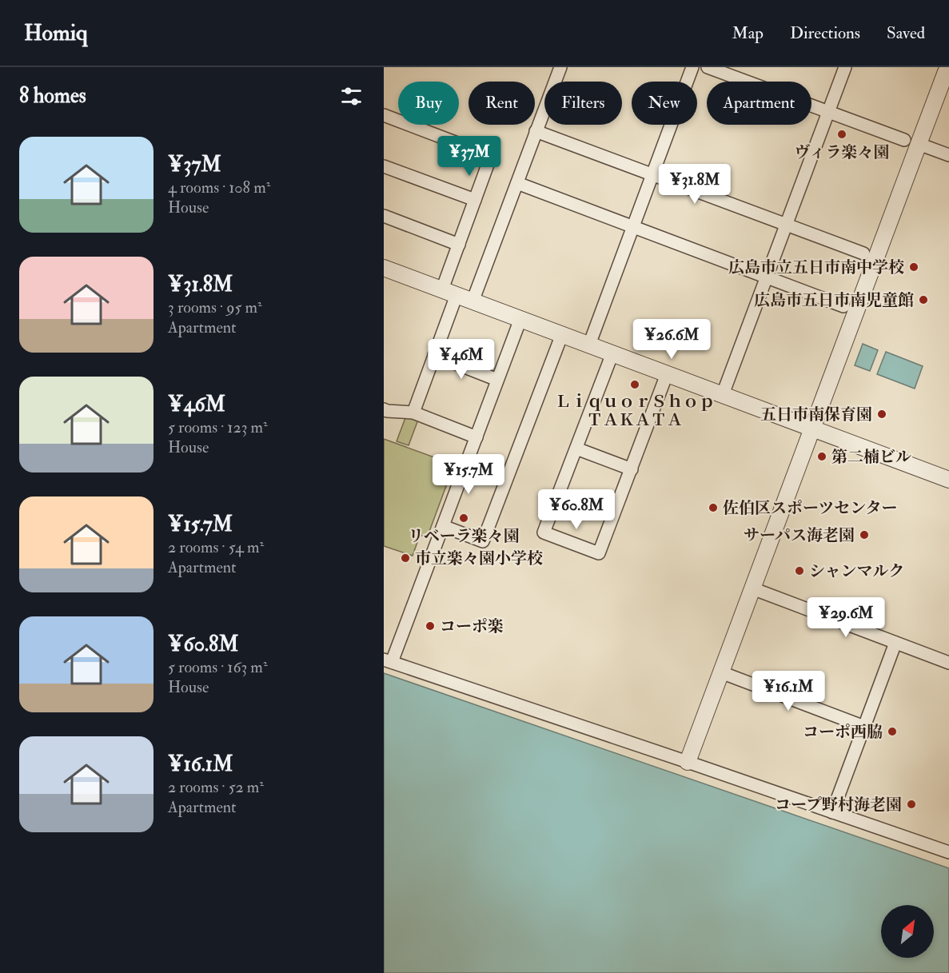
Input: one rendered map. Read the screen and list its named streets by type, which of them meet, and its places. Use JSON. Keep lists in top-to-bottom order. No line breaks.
{"places":["ヴィラ楽々園","広島市立五日市南中学校","広島市五日市南児童館","ＬｉｑｕｏｒＳｈｏｐ ＴＡＫＡＴＡ","五日市南保育園","第二楠ビル","佐伯区スポーツセンター","リベーラ楽々園","サーパス海老園","市立楽々園小学校","シャンマルク","コーポ楽","コーポ西脇","コープ野村海老園"],"north":"top right","page":{"header":"Homiq","nav":["Map","Directions","Saved"],"heading":"8 homes","chip":["Buy","Rent","Filters","New","Apartment"],"list":[{"name":"¥37M","note":"4 rooms · 108 m² · House"},{"name":"¥31.8M","note":"3 rooms · 95 m² · Apartment"},{"name":"¥46M","note":"5 rooms · 123 m² · House"},{"name":"¥15.7M","note":"2 rooms · 54 m² · Apartment"},{"name":"¥60.8M","note":"5 rooms · 163 m² · House"},{"name":"¥16.1M","note":"2 rooms · 52 m² · Apartment"}],"price":["¥37M","¥31.8M","¥26.6M","¥46M","¥15.7M","¥60.8M","¥29.6M","¥16.1M"]}}
